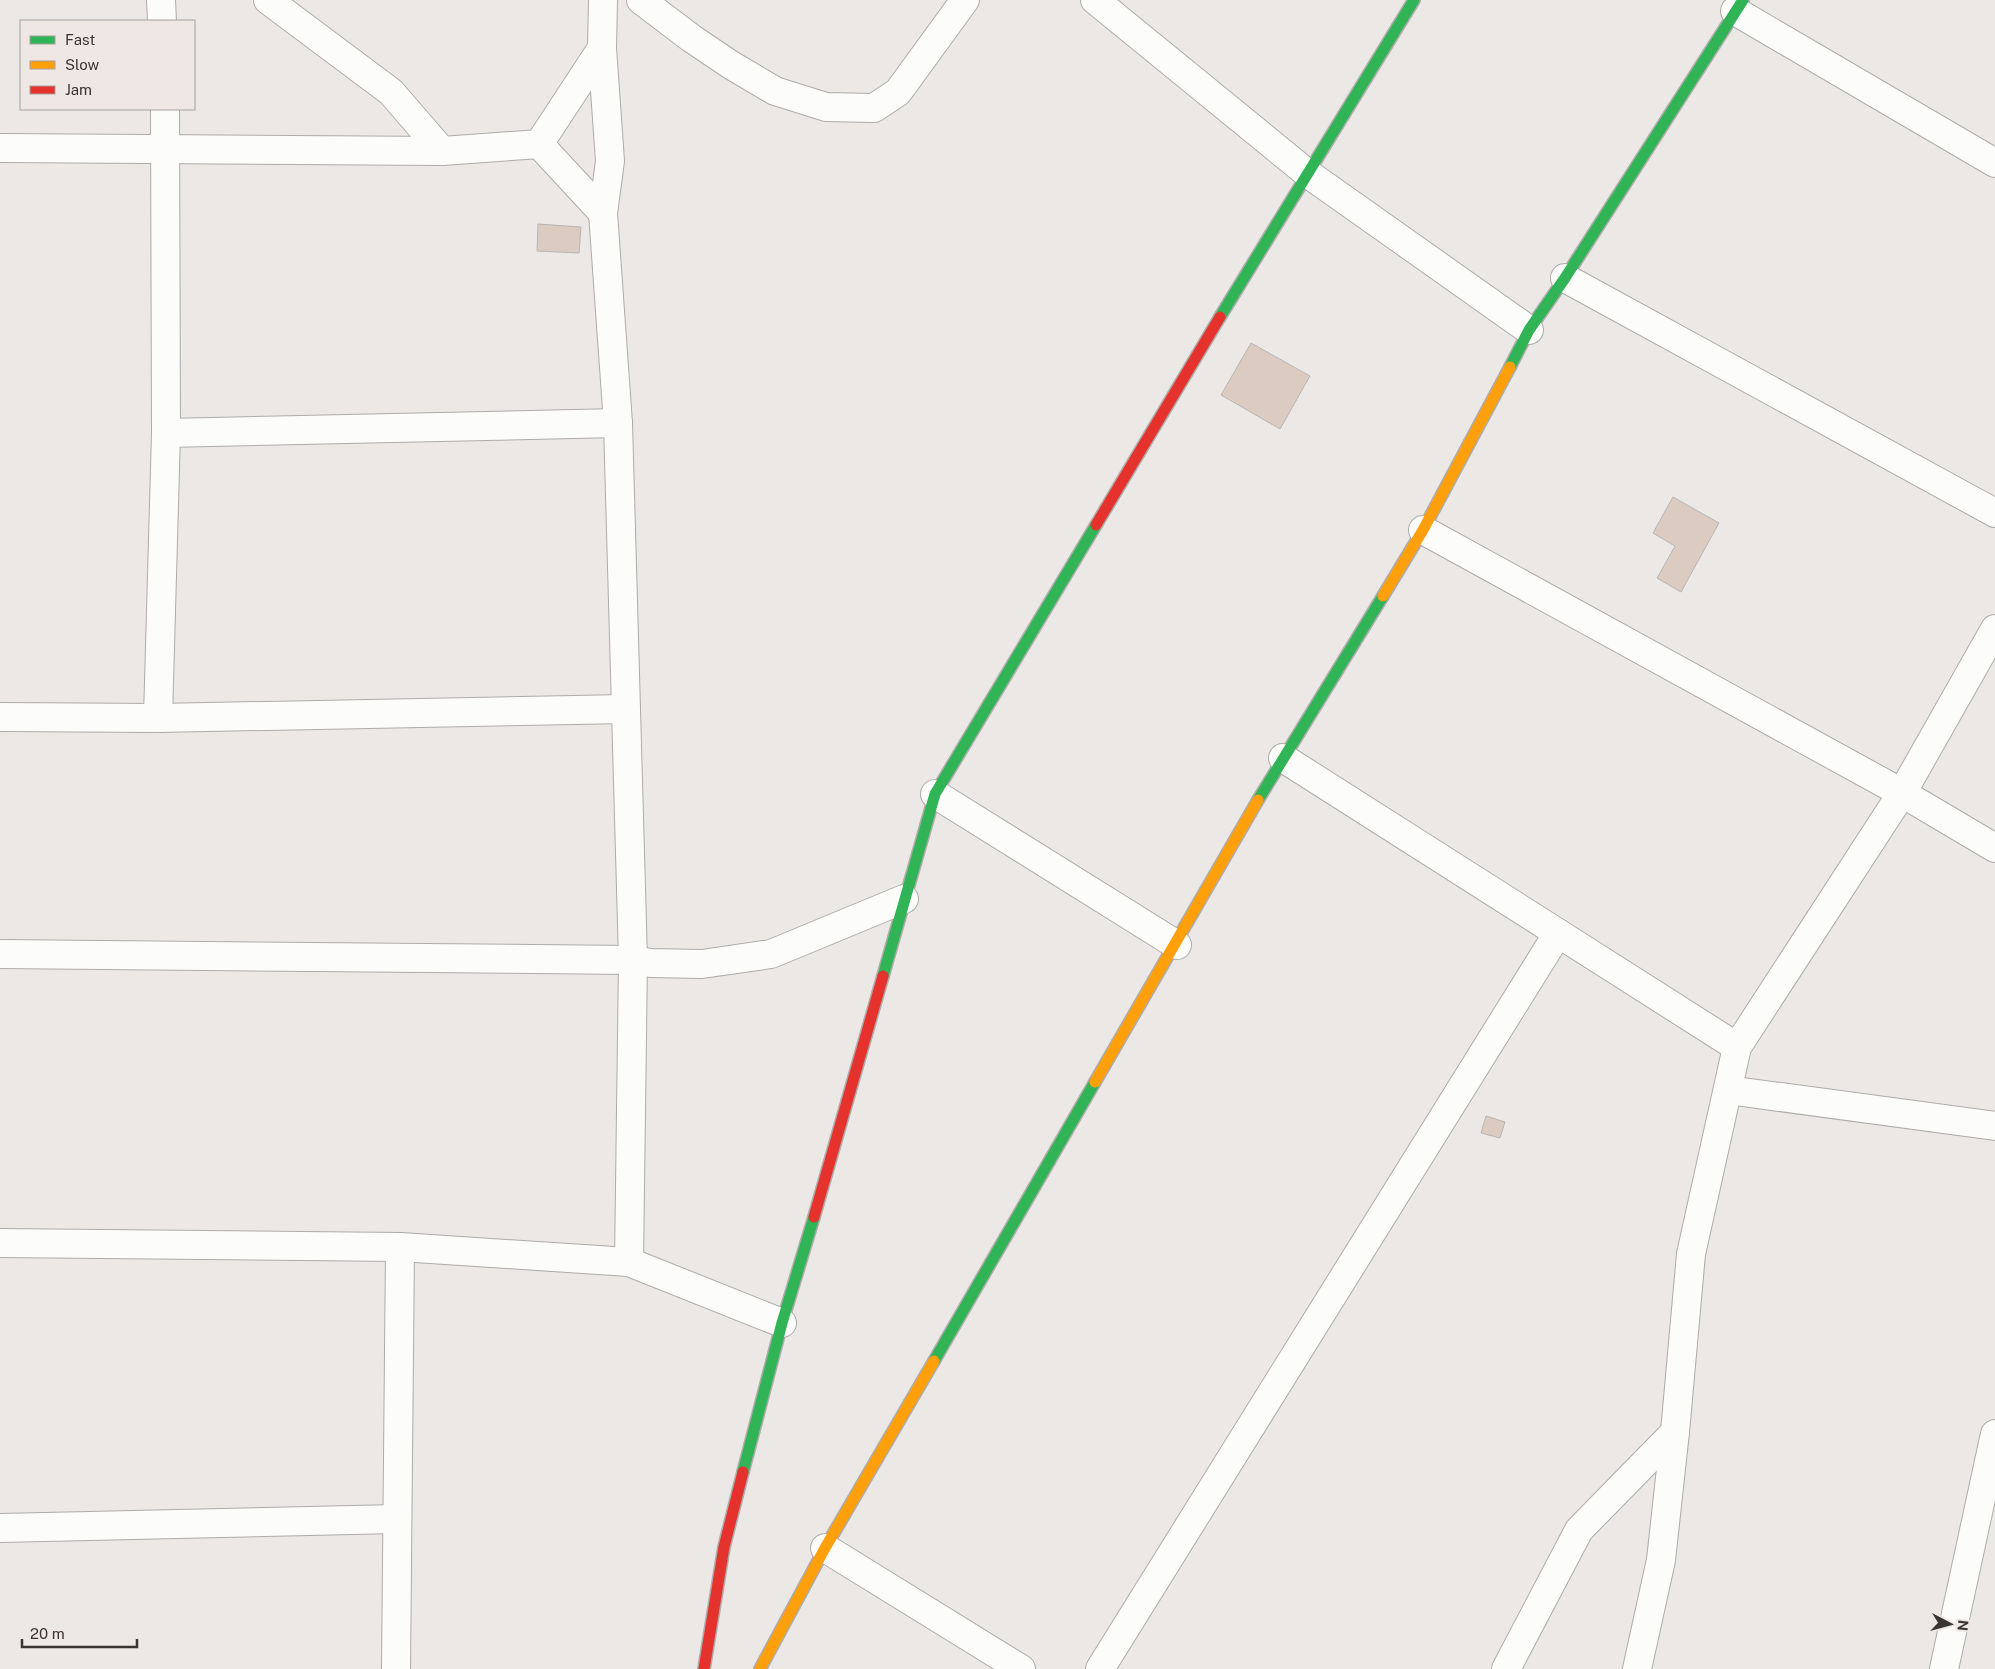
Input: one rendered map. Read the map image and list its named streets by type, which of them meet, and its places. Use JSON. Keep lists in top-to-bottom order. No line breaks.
{"legend":["Fast","Slow","Jam"],"scale_bar":"20 m","north":"right"}
